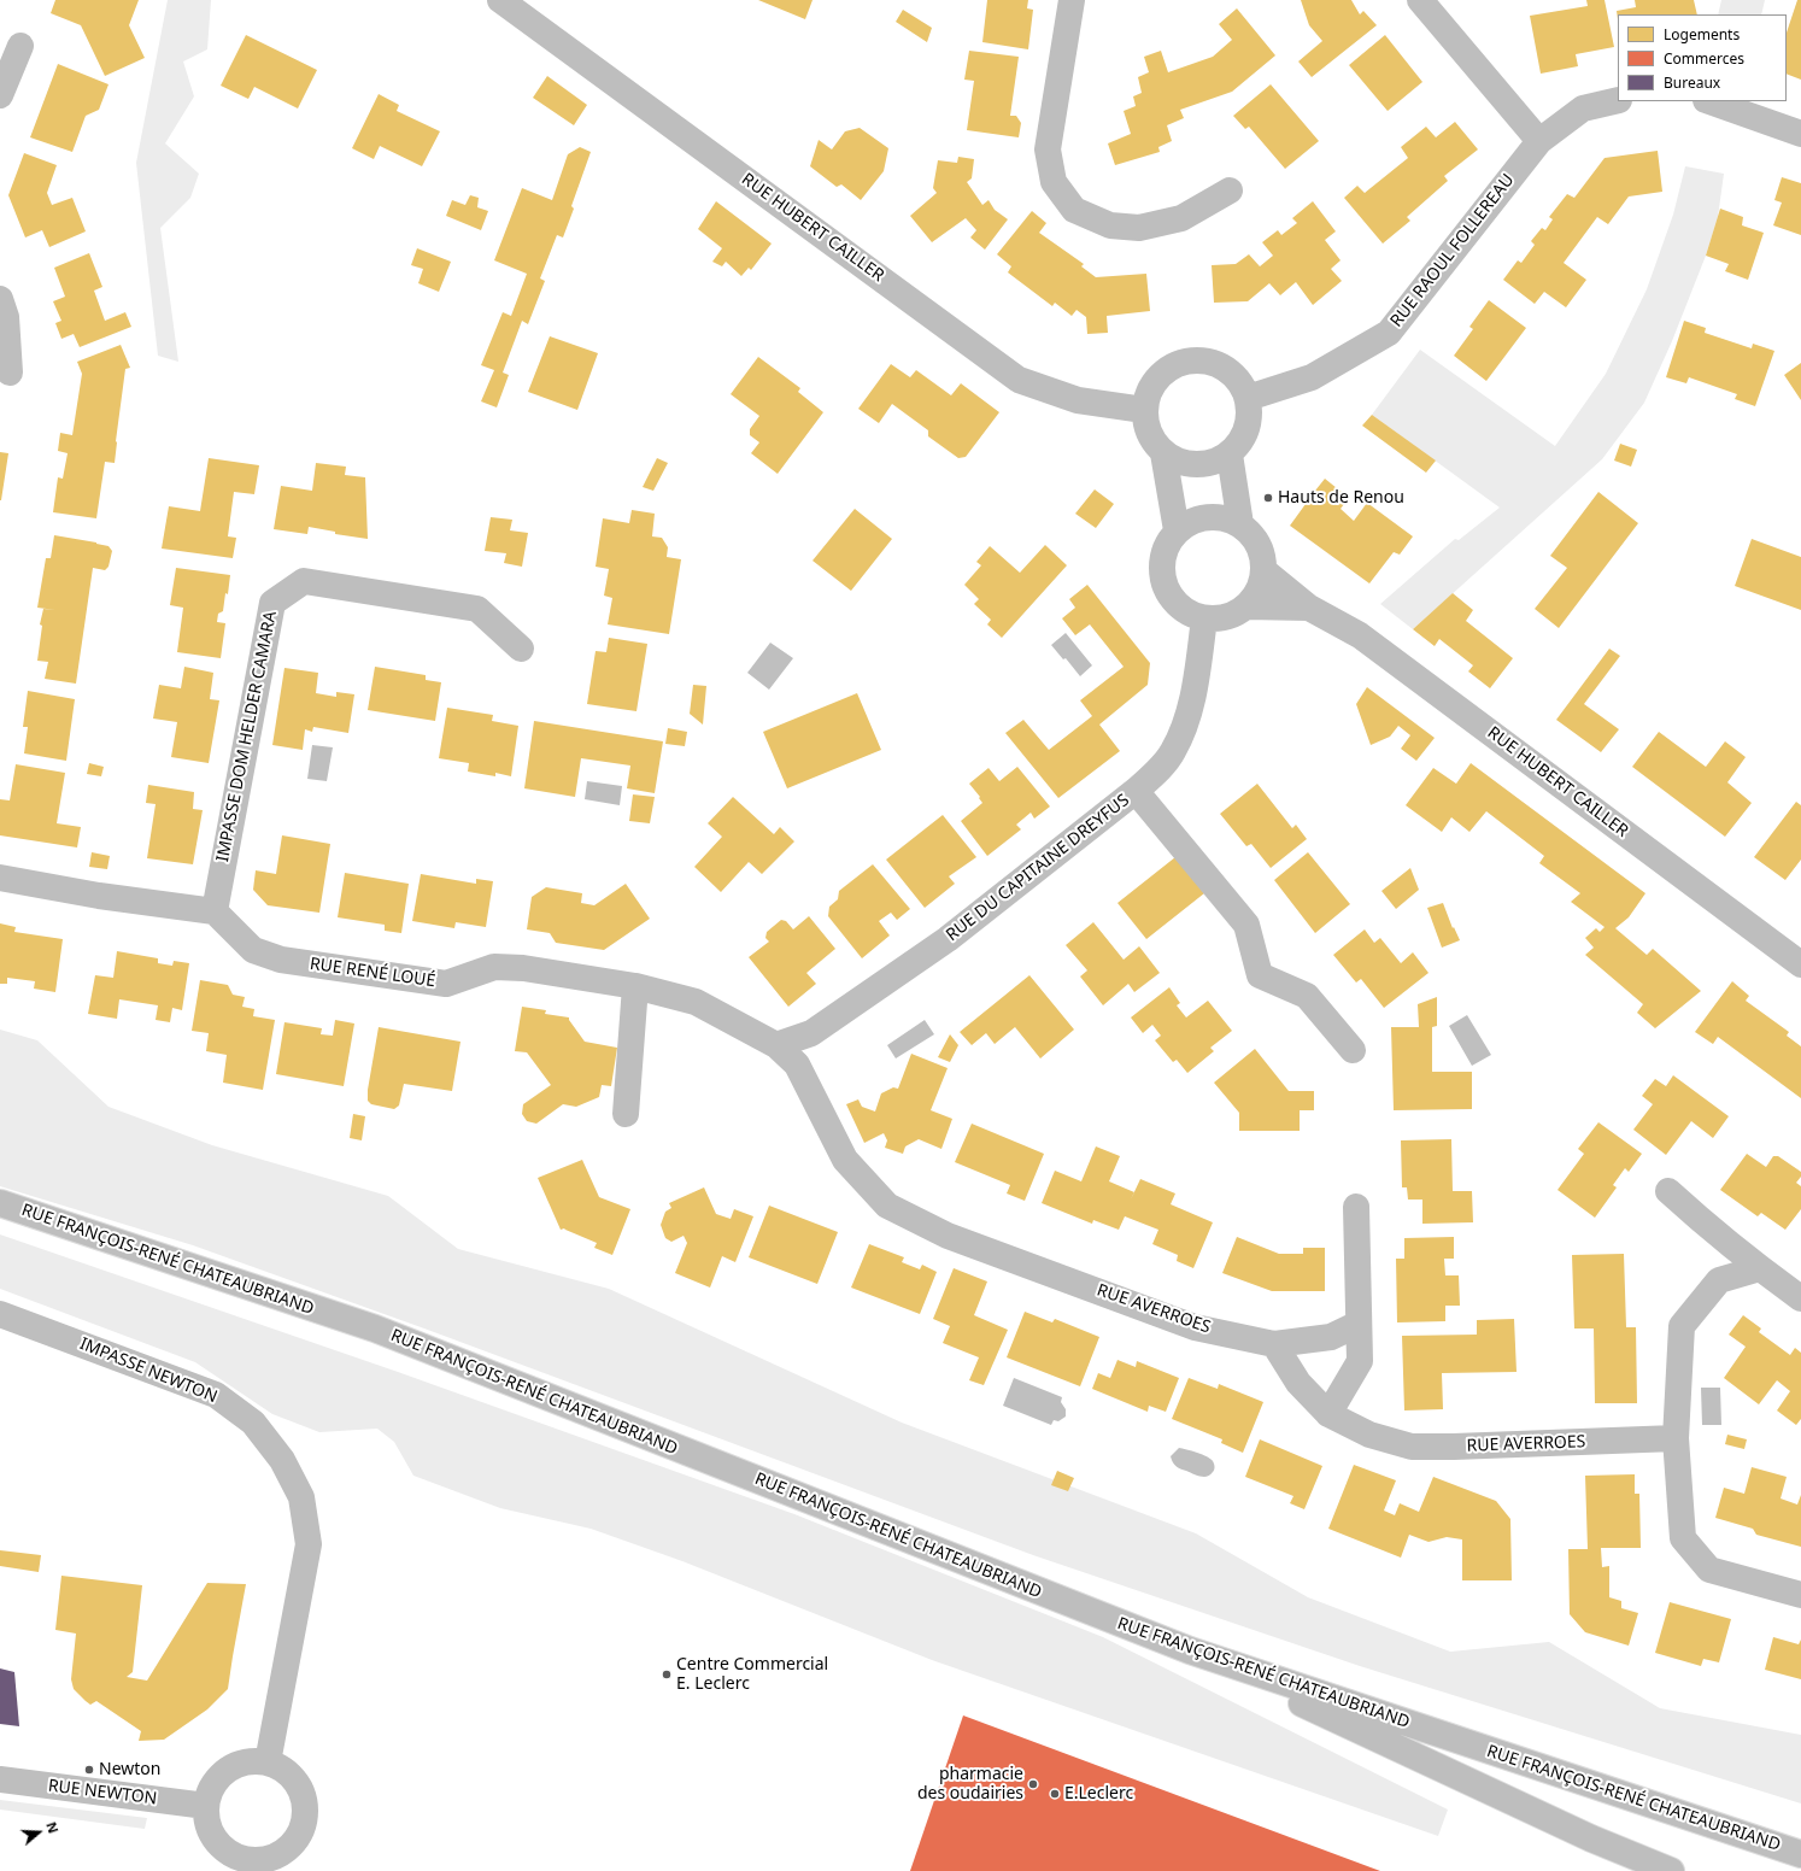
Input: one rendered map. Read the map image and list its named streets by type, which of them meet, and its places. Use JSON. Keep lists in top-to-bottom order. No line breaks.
{"streets":{"street":["RUE HUBERT CAILLER","RUE RAOUL FOLLEREAU","IMPASSE DOM HELDER CAMARA","RUE DU CAPITAINE DREYFUS","RUE RENÉ LOUÉ","RUE FRANÇOIS-RENÉ CHATEAUBRIAND","RUE AVERROES","IMPASSE NEWTON","RUE NEWTON"]},"crossings":[["RUE HUBERT CAILLER","RUE RAOUL FOLLEREAU"],["RUE HUBERT CAILLER","RUE DU CAPITAINE DREYFUS"],["IMPASSE DOM HELDER CAMARA","RUE RENÉ LOUÉ"],["RUE DU CAPITAINE DREYFUS","RUE RENÉ LOUÉ"],["RUE DU CAPITAINE DREYFUS","RUE AVERROES"],["RUE RENÉ LOUÉ","RUE AVERROES"],["IMPASSE NEWTON","RUE NEWTON"]],"places":["Hauts de Renou","Centre Commercial E. Leclerc","Newton","pharmacie des oudairies","E.Leclerc"],"legend":["Logements","Commerces","Bureaux"],"north":"right"}
